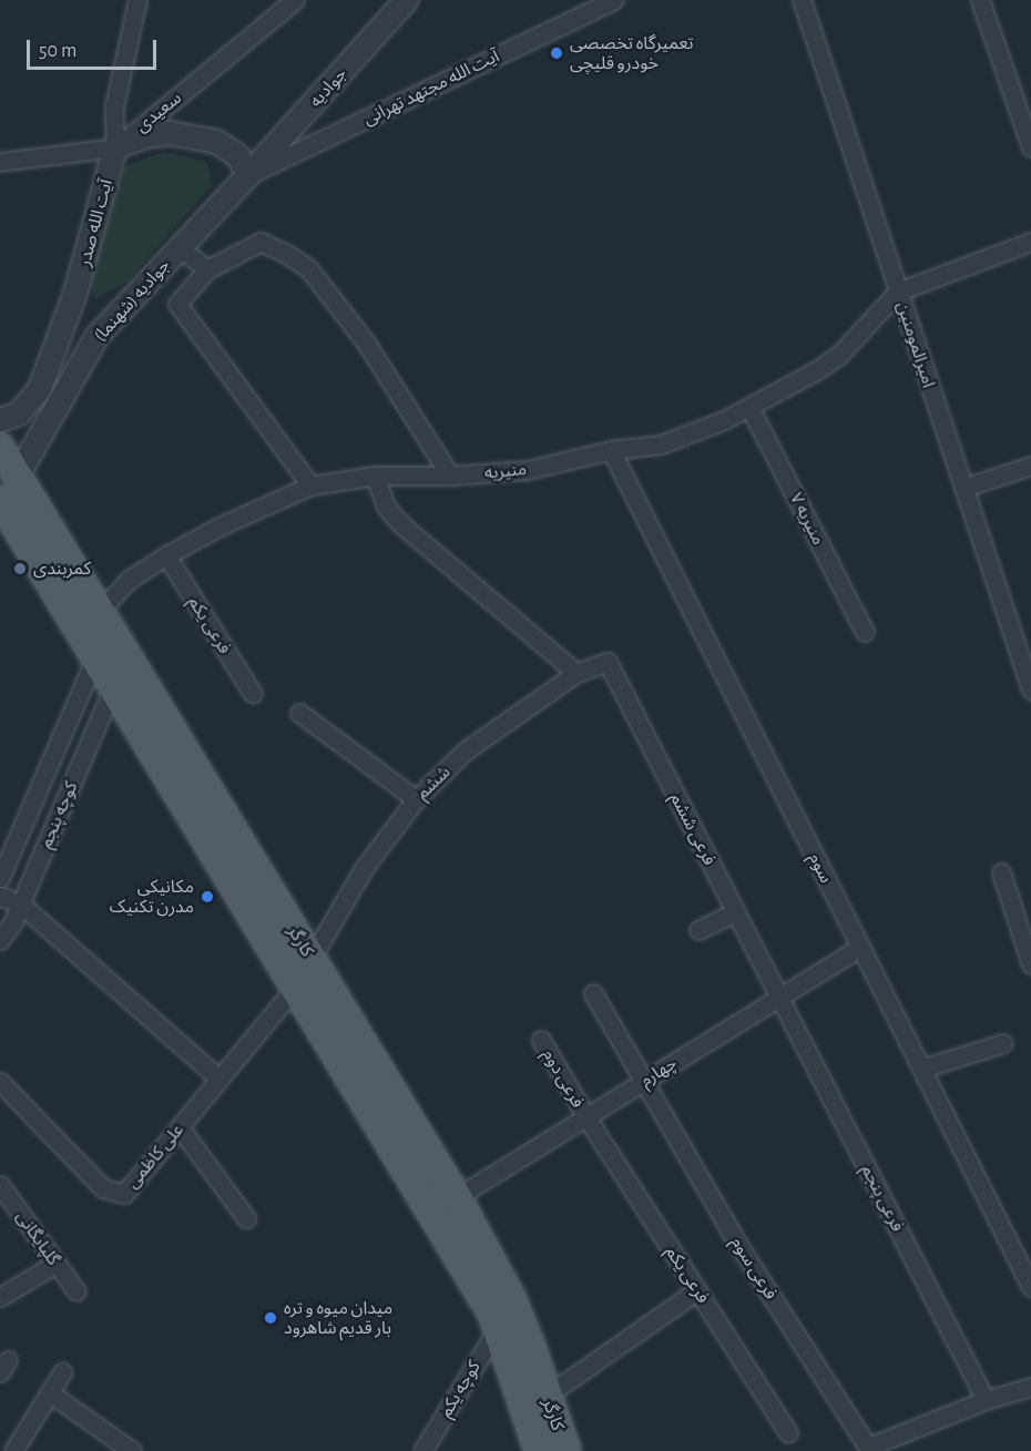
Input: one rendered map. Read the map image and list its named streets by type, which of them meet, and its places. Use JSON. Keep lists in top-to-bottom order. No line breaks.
{"streets":{"main road":["کارگر"],"street":["جوادیه","آیت الله مجتهد تهرانی","سعیدی","آیت الله صدر","جوادیه (شهنما)","امیرالمومنین","منیریه","منیریه ۷","فرعی یکم","ششم","کوچه پنجم","فرعی ششم","سوم","چهارم","فرعی دوم","علی کاظمی","فرعی پنجم","گلپایگانی","فرعی سوم","کوچه یکم"]},"crossings":[["جوادیه","آیت الله مجتهد تهرانی"],["جوادیه","جوادیه (شهنما)"],["آیت الله مجتهد تهرانی","جوادیه (شهنما)"],["سعیدی","آیت الله صدر"],["جوادیه (شهنما)","کارگر"],["امیرالمومنین","منیریه"],["منیریه","منیریه ۷"],["منیریه","فرعی یکم"],["منیریه","سوم"],["منیریه","کارگر"],["فرعی یکم","چهارم"],["فرعی یکم","فرعی دوم"],["ششم","فرعی ششم"],["ششم","کارگر"],["کوچه پنجم","کارگر"],["فرعی ششم","چهارم"],["فرعی ششم","فرعی پنجم"],["سوم","چهارم"],["کارگر","چهارم"],["کارگر","علی کاظمی"],["کارگر","کوچه یکم"],["چهارم","فرعی دوم"],["چهارم","فرعی پنجم"],["چهارم","فرعی سوم"]],"places":["تعمیرگاه تخصصی خودرو قلیچی","کمربندی","مکانیکی مدرن تکنیک","میدان میوه و تره بار قدیم شاهرود"],"scale_bar":"50 m"}
